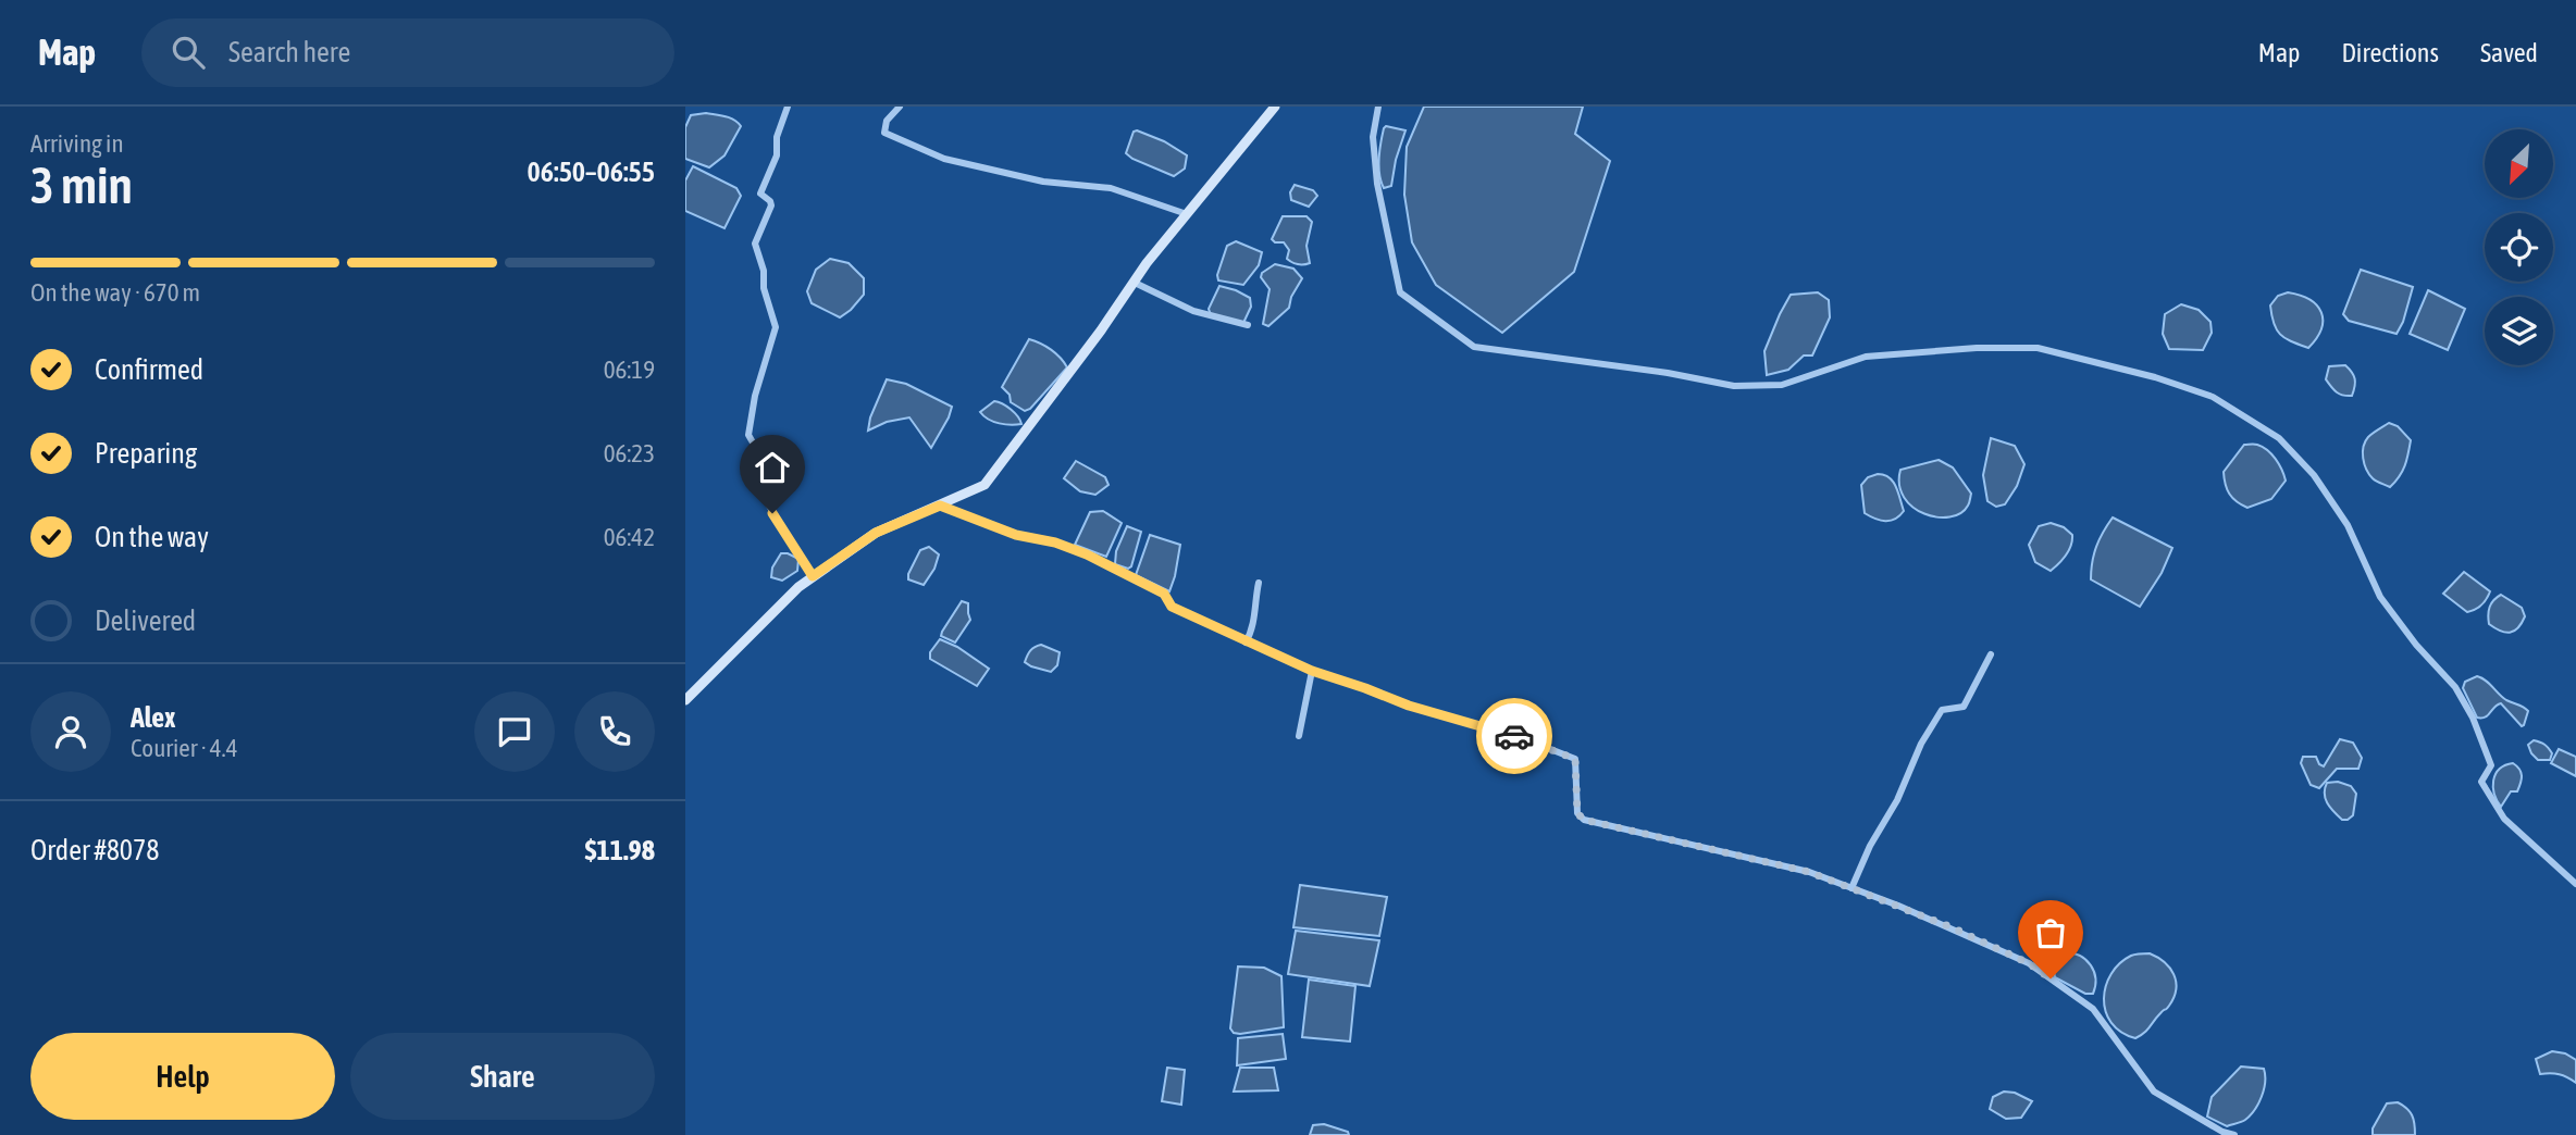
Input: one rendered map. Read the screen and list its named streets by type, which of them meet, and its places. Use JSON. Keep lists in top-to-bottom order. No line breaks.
{"north":"bottom left","page":{"header":"Map","search":"Search here","nav":["Map","Directions","Saved"],"heading":["3 min","Arriving in","06:50–06:55"],"panel":["Alex","Courier · 4.4","Order #8078","$11.98"],"bar":"On the way · 670 m","list":[["Confirmed","06:19"],["Preparing","06:23"],["On the way","06:42"],"Delivered"],"buttons":["Help","Share"]}}
